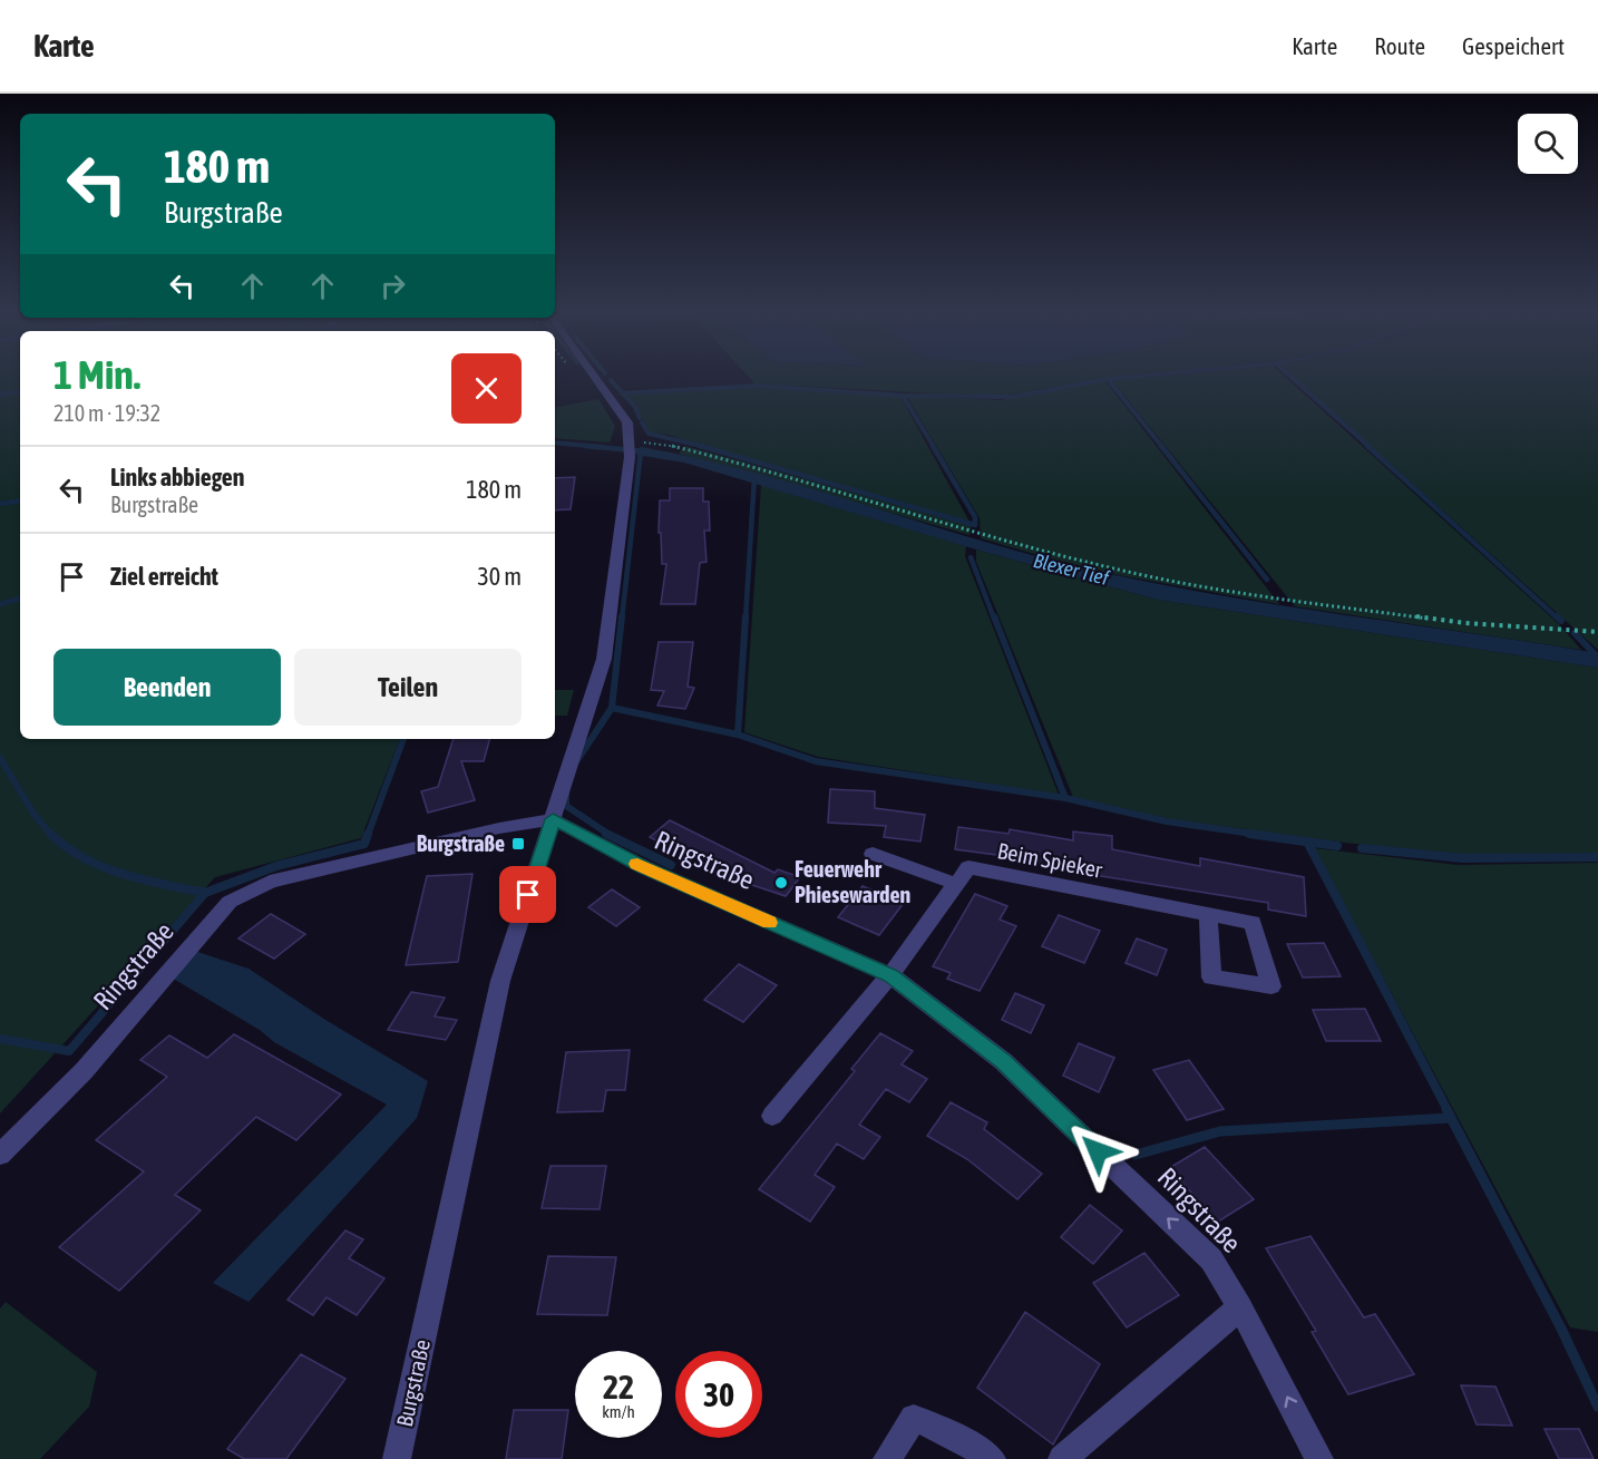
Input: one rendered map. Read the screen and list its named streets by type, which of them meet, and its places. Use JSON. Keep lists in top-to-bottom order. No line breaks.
{"streets":{"street":["Ringstraße","Beim Spieker","Burgstraße"]},"crossings":[["Ringstraße","Beim Spieker"],["Ringstraße","Burgstraße"]],"one_way":["Ringstraße"],"water":["Blexer Tief"],"places":{"transit":["Burgstraße"],"other":["Feuerwehr Phiesewarden"]},"page":{"header":"Karte","nav":["Karte","Route","Gespeichert"],"turn":["180 m","Burgstraße"],"heading":["1 Min.","210 m · 19:32"],"list":[{"name":"Links abbiegen","note":"Burgstraße","value":"180 m"},{"name":"Ziel erreicht","value":"30 m"}],"buttons":["Beenden","Teilen"],"speed":"22 km/h","limit":"30"}}
